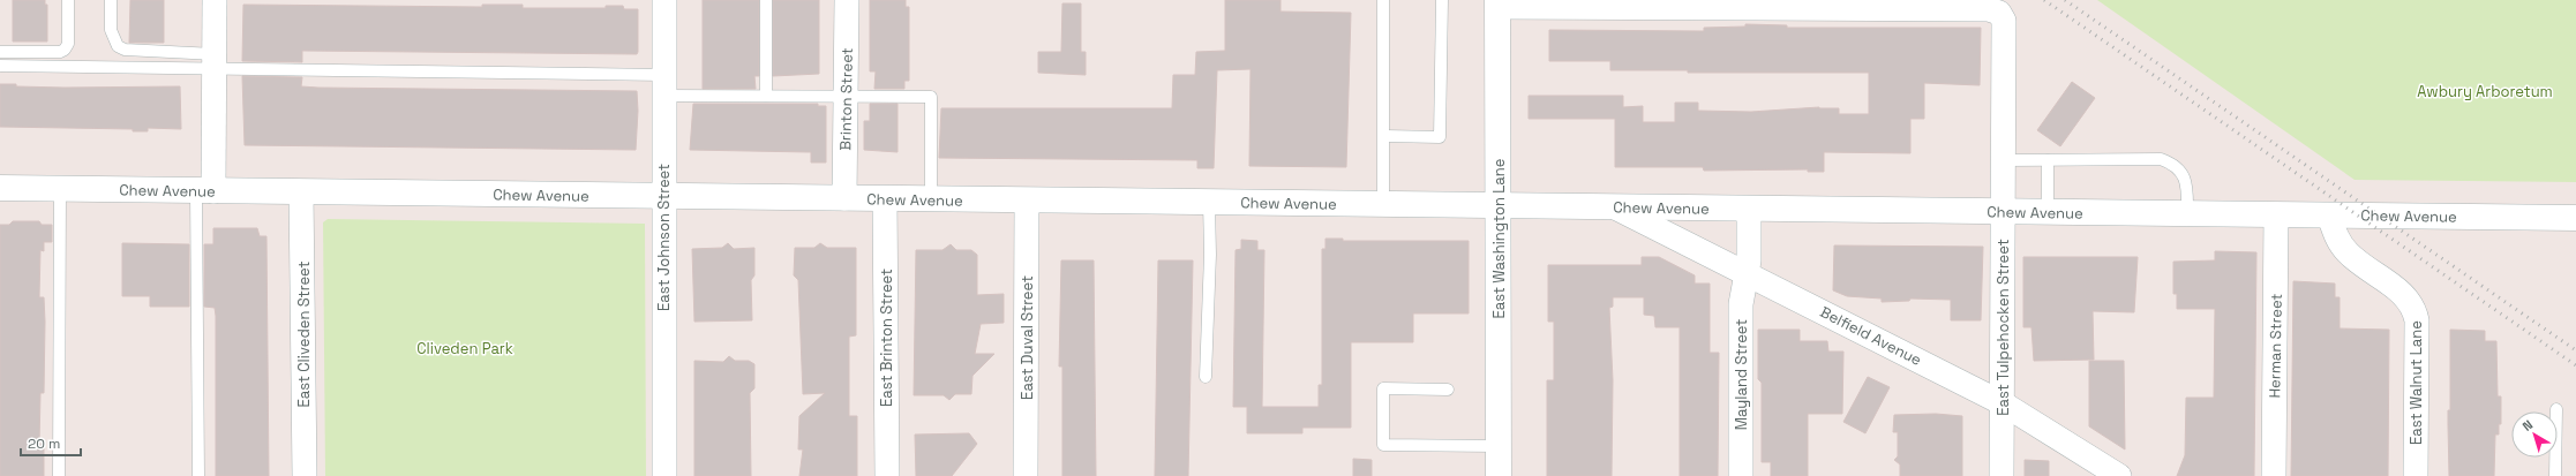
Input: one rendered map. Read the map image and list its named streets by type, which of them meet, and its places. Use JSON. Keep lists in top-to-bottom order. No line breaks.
{"streets":{"street":["Brinton Street","Chew Avenue","East Johnson Street","East Washington Lane","East Tulpehocken Street","East Cliveden Street","Belfield Avenue","East Brinton Street","East Duval Street","Herman Street","Mayland Street","East Walnut Lane"]},"crossings":[["Brinton Street","Chew Avenue"],["Chew Avenue","East Johnson Street"],["Chew Avenue","East Washington Lane"],["Chew Avenue","East Tulpehocken Street"],["Chew Avenue","East Cliveden Street"],["Chew Avenue","Belfield Avenue"],["Chew Avenue","East Brinton Street"],["Chew Avenue","East Duval Street"],["Chew Avenue","Herman Street"],["Chew Avenue","Mayland Street"],["Chew Avenue","East Walnut Lane"],["East Washington Lane","East Tulpehocken Street"],["East Tulpehocken Street","Belfield Avenue"],["Belfield Avenue","Mayland Street"]],"parks":["Awbury Arboretum","Cliveden Park"],"scale_bar":"20 m","north":"top left"}
